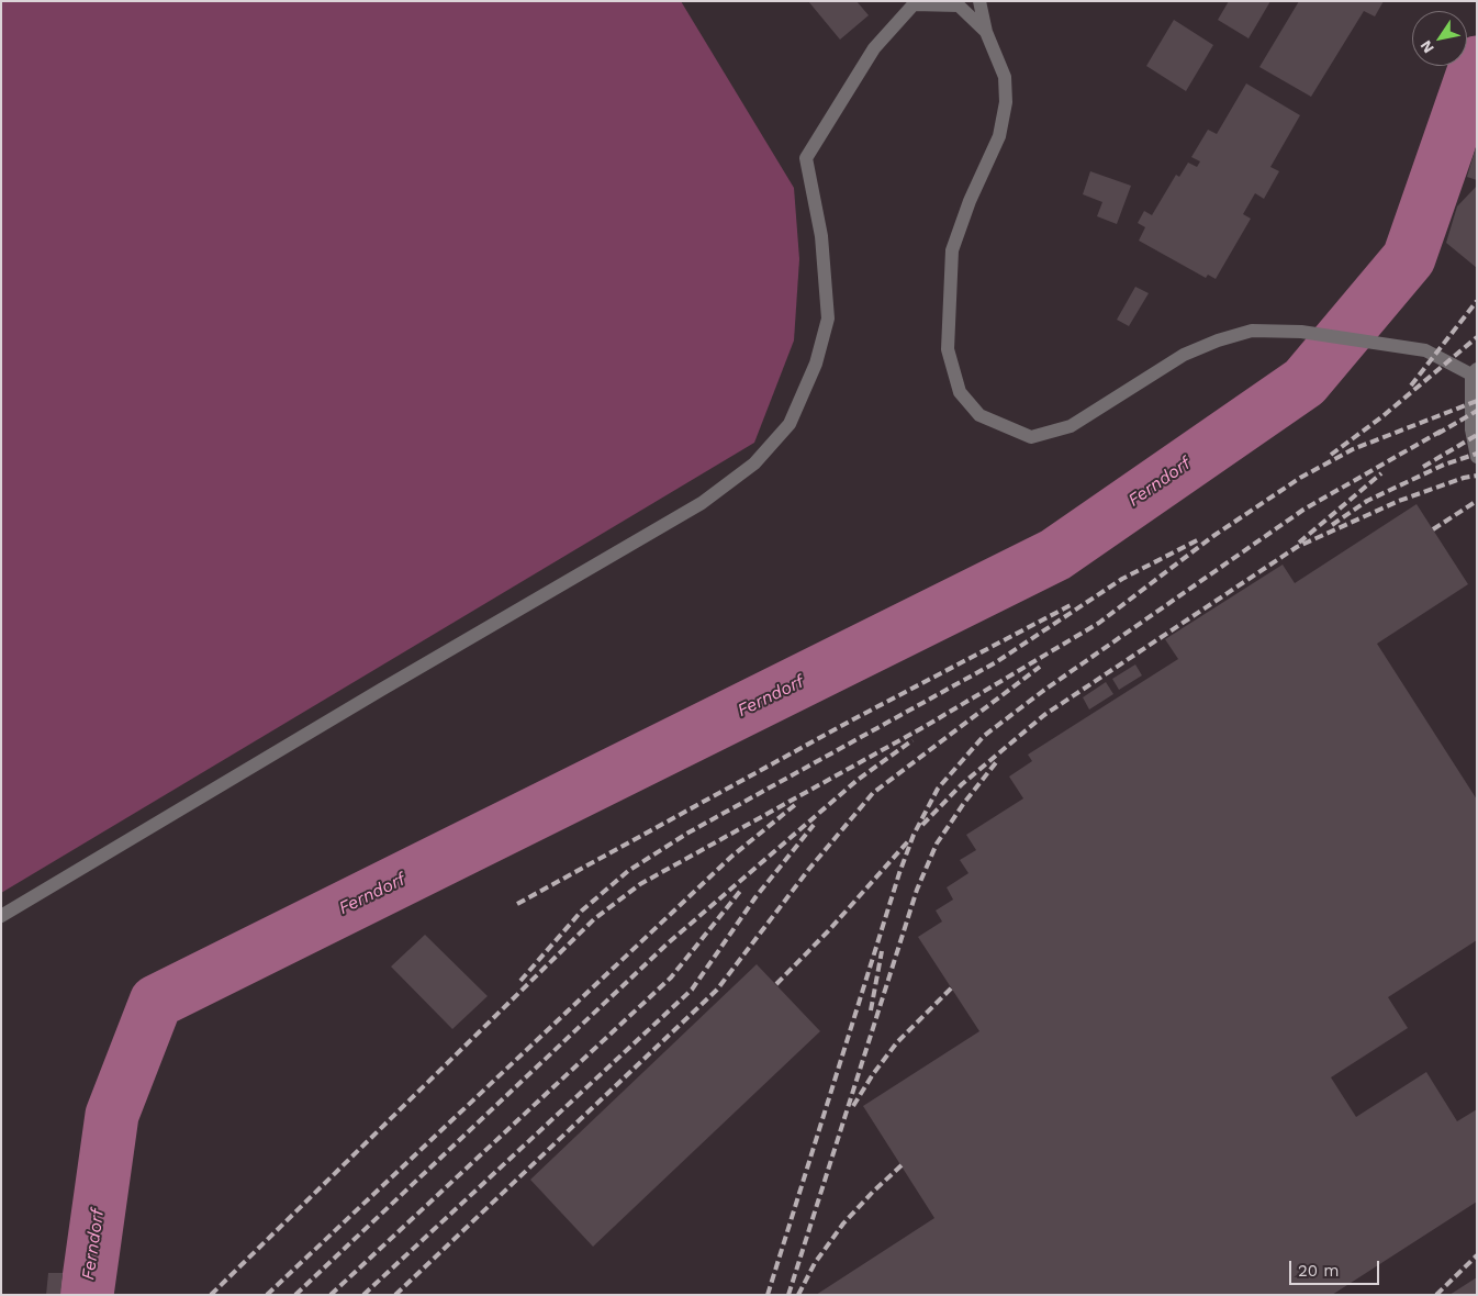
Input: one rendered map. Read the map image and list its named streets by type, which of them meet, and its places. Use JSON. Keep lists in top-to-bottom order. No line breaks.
{"water":["Ferndorf"],"scale_bar":"20 m","north":"bottom left"}
